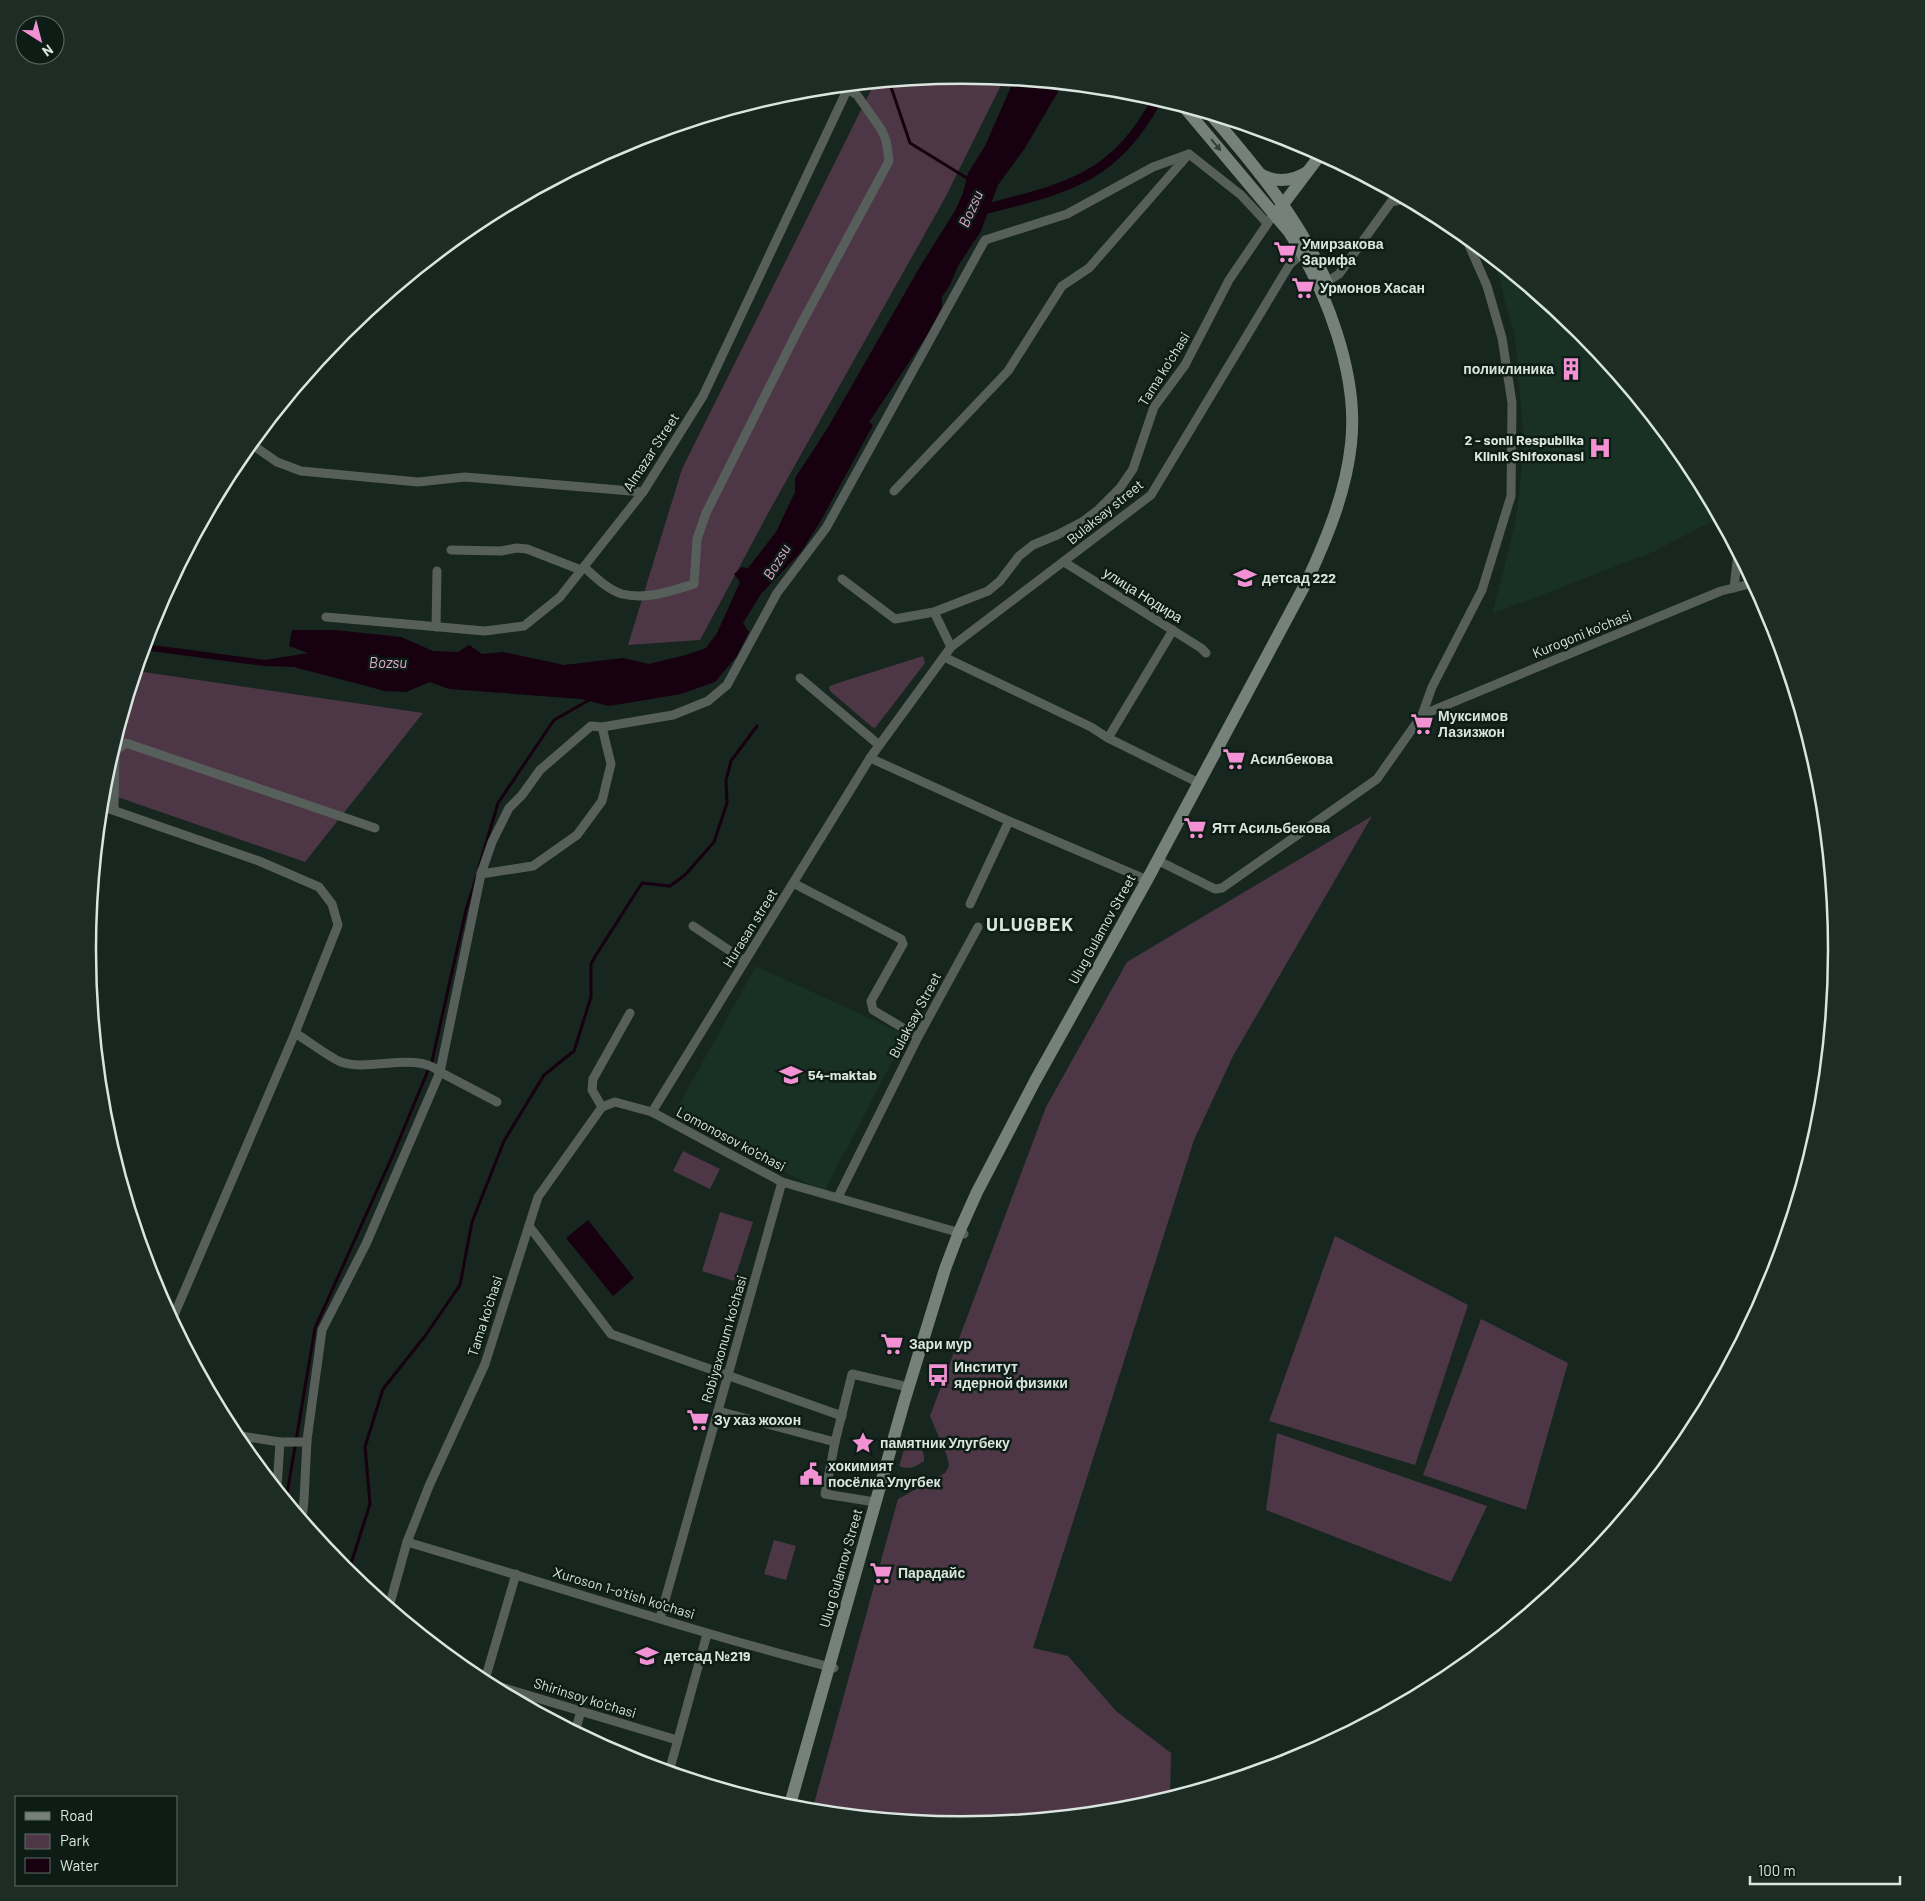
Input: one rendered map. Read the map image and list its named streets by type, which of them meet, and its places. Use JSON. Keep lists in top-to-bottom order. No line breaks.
{"streets":{"main road":["Ulug Gulamov Street"],"street":["Tama ko'chasi","Almazar Street","Bulaksay street","улица Нодира","Kurogoni ko'chasi","Hurasan street","Bulaksay Street","Lomonosov ko'chasi","Robiyaxonum ko'chasi","Хuroson 1-o'tish ko'chasi","Shirinsoy ko'chasi"]},"crossings":[["Tama ko'chasi","Ulug Gulamov Street"],["Tama ko'chasi","Lomonosov ko'chasi"],["Tama ko'chasi","Хuroson 1-o'tish ko'chasi"],["Bulaksay street","улица Нодира"],["Bulaksay street","Hurasan street"],["Bulaksay street","Ulug Gulamov Street"],["Hurasan street","Lomonosov ko'chasi"],["Ulug Gulamov Street","Lomonosov ko'chasi"],["Ulug Gulamov Street","Хuroson 1-o'tish ko'chasi"],["Bulaksay Street","Lomonosov ko'chasi"],["Lomonosov ko'chasi","Robiyaxonum ko'chasi"],["Robiyaxonum ko'chasi","Хuroson 1-o'tish ko'chasi"],["Хuroson 1-o'tish ko'chasi","Shirinsoy ko'chasi"]],"districts":["ULUGBEK"],"water":["Bozsu"],"places":{"supermarket":["Умирзакова Зарифа","Урмонов Хасан","Муксимов Лазизжон","Асилбекова","Ятт Асильбекова","Зари мур","Зу хаз жохон","Парадайс"],"building":["поликлиника"],"hospital":["2 - sonli Respublika Klinik Shifoxonasi"],"school or university":["детсад 222","54-maktab","детсад №219"],"bus stop":["Институт ядерной физики"],"place":["памятник Улугбеку"],"public building":["хокимият посёлка Улугбек"]},"legend":["Road","Park","Water"],"scale_bar":"100 m","north":"bottom right"}
